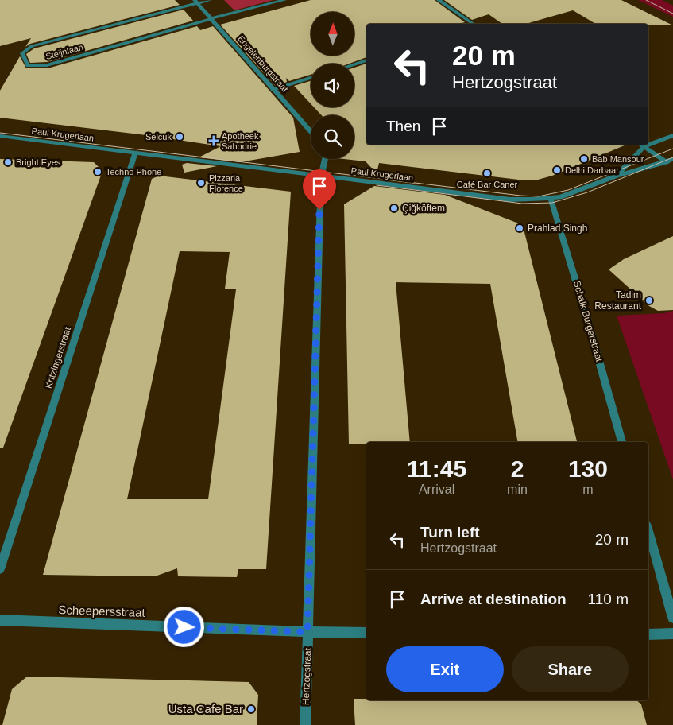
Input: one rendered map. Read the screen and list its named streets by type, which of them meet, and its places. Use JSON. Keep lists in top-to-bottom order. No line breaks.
{"streets":{"street":["Steijnlaan","Engelenburgstraat","Paul Krugerlaan","Schalk Burgerstraat","Kritzingerstraat","Scheepersstraat","Hertzogstraat"]},"crossings":[["Steijnlaan","Engelenburgstraat"],["Paul Krugerlaan","Schalk Burgerstraat"],["Paul Krugerlaan","Kritzingerstraat"],["Paul Krugerlaan","Hertzogstraat"],["Scheepersstraat","Hertzogstraat"]],"places":{"other":["Selcuk","Bab Mansour","Bright Eyes","Delhi Darbaar","Techno Phone","Café Bar Caner","Pizzaria Florence","Çiğköftem","Prahlad Singh","Tadim Restaurant","Usta Cafe Bar"],"health":["Apotheek Sahodrie"]},"north":"top","page":{"turn":["20 m","Hertzogstraat"],"then":"Then","eta":["11:45","Arrival","2","min","130","m"],"list":[{"name":"Turn left","note":"Hertzogstraat","value":"20 m"},{"name":"Arrive at destination","value":"110 m"}],"buttons":["Exit","Share"]}}
